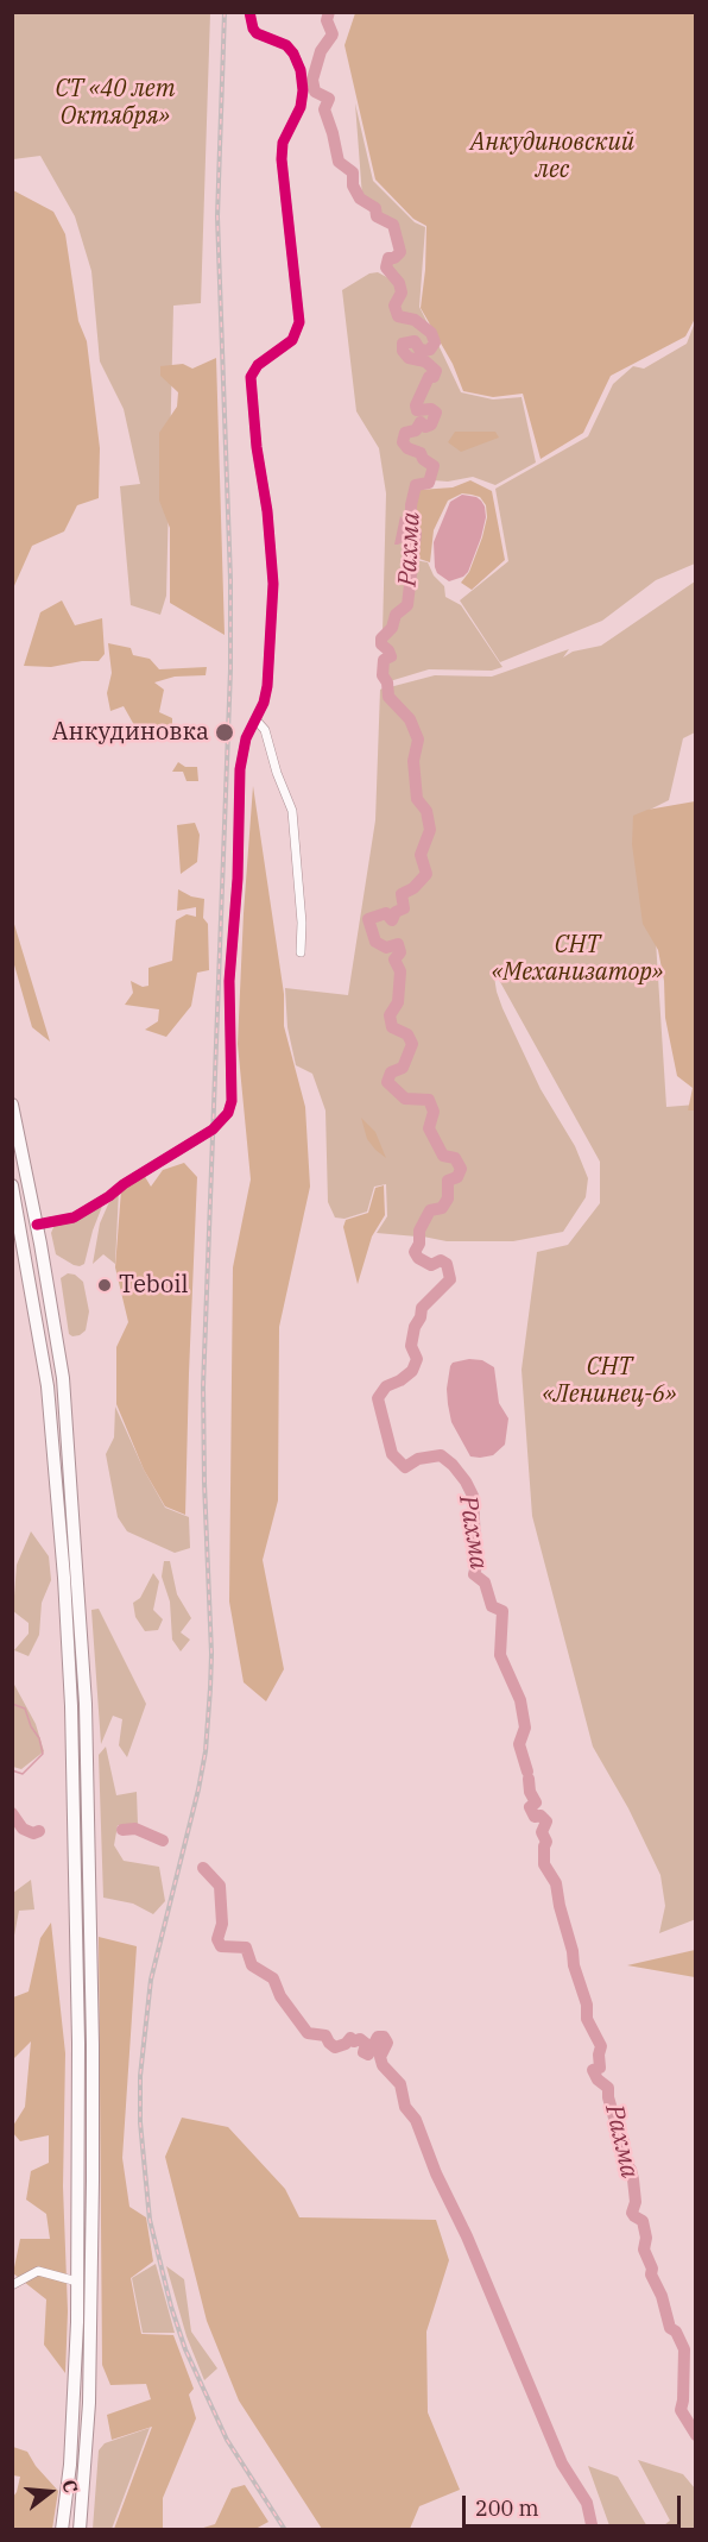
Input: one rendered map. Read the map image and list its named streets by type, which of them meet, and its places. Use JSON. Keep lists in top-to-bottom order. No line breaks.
{"water":["Рахма"],"parks":["СТ «40 лет Октября»","Анкудиновский лес","СНТ «Механизатор»","СНТ «Ленинец-6»"],"places":["Анкудиновка","Teboil"],"scale_bar":"200 m","north":"right"}
